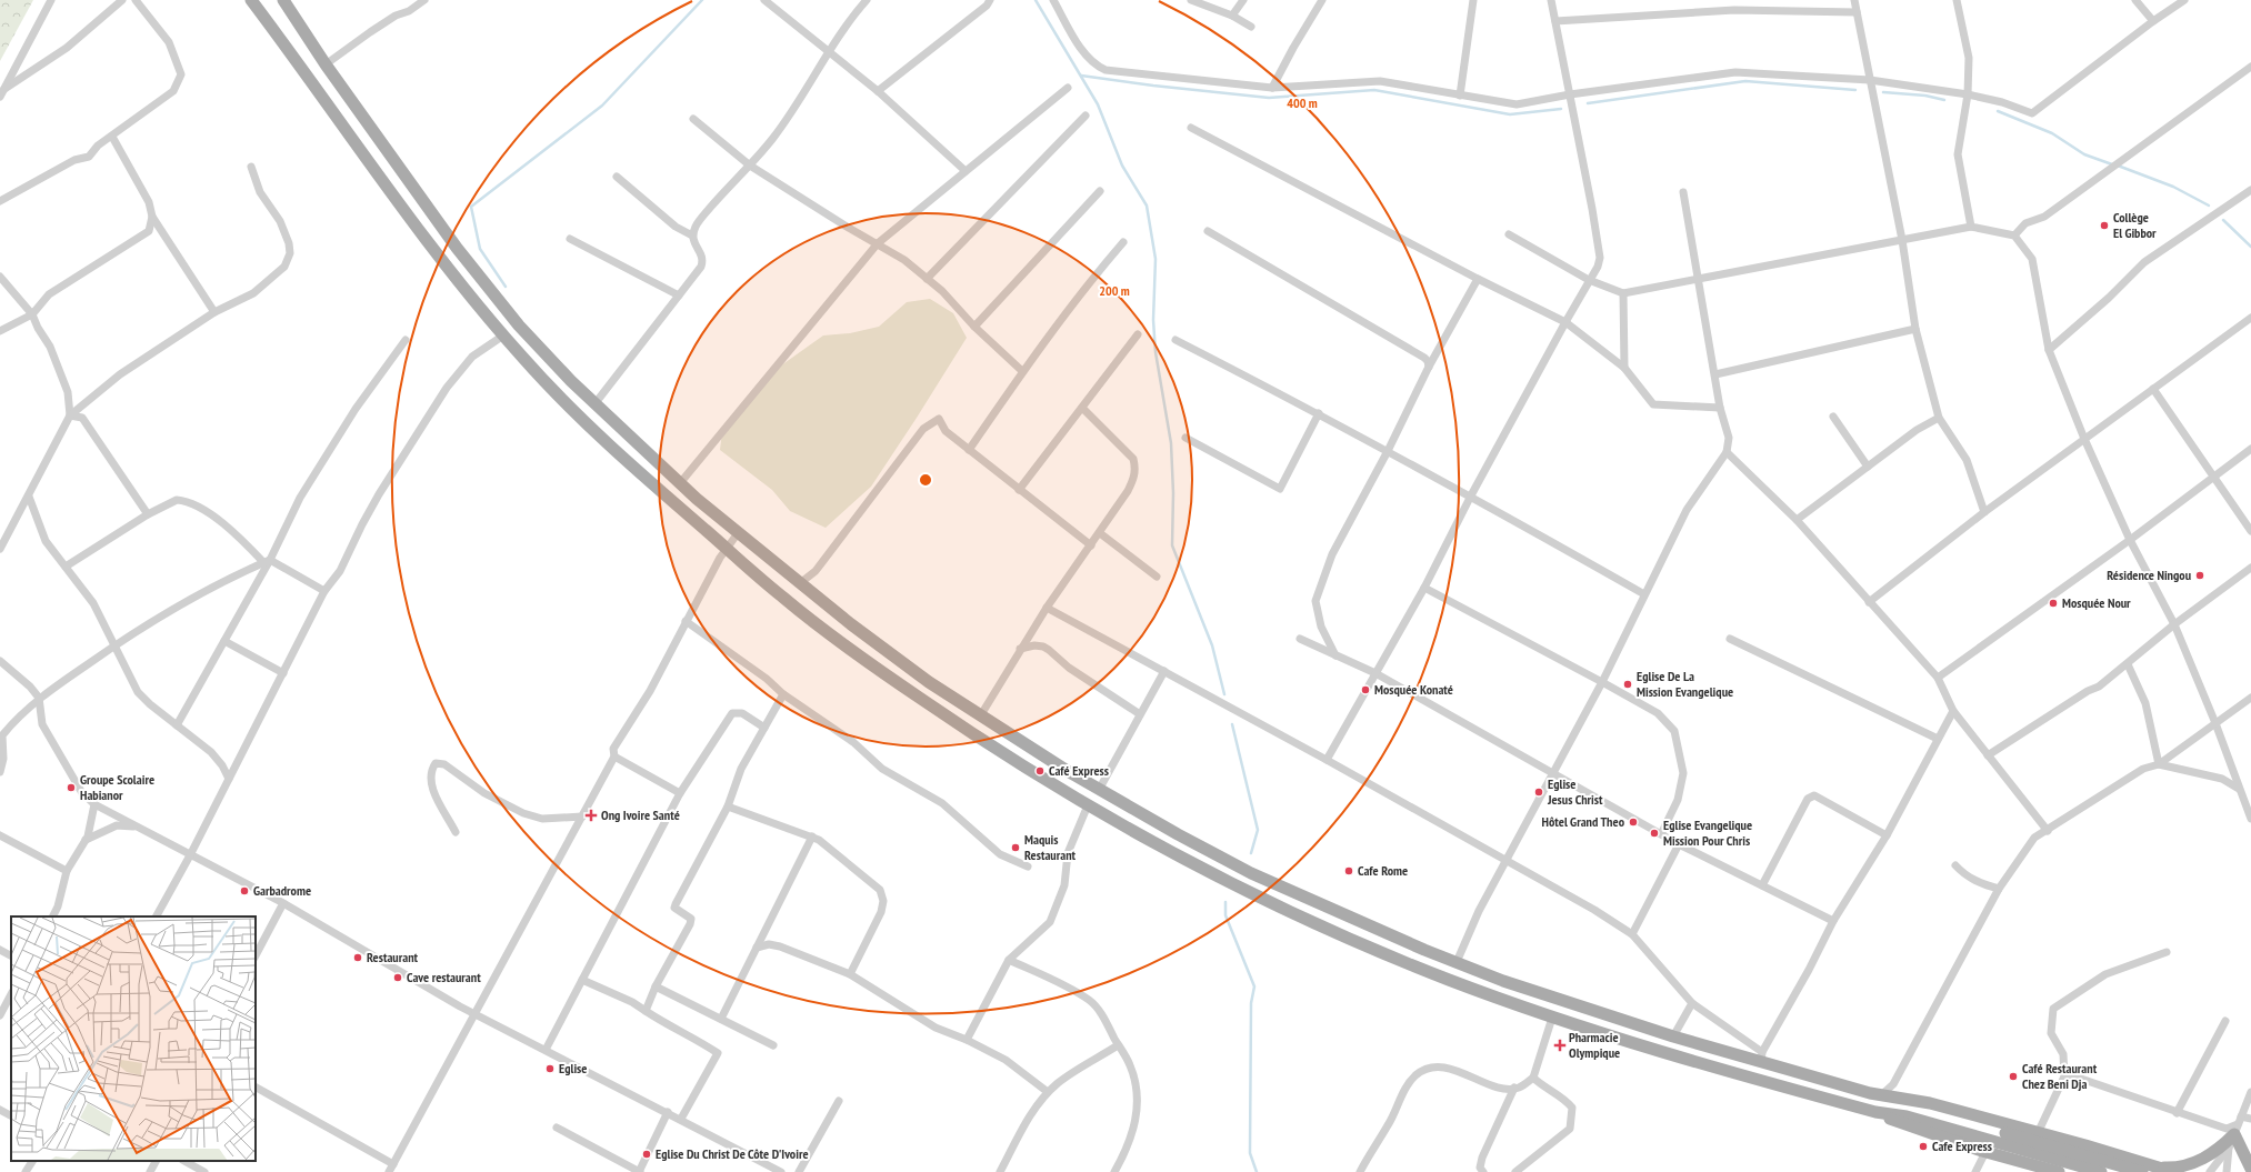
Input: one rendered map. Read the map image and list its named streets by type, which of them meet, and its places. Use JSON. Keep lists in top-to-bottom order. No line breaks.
{"places":{"other":["Collège El Gibbor","Résidence Ningou","Mosquée Nour","Eglise De La Mission Evangelique","Mosquée Konaté","Café Express","Groupe Scolaire Habianor","Eglise Jesus Christ","Hôtel Grand Theo","Eglise Evangelique Mission Pour Chris","Maquis Restaurant","Cafe Rome","Garbadrome","Restaurant","Cave restaurant","Eglise","Café Restaurant Chez Beni Dja","Cafe Express","Eglise Du Christ De Côte D'Ivoire"],"health":["Ong Ivoire Santé","Pharmacie Olympique"]},"rings":["400 m","200 m"]}
